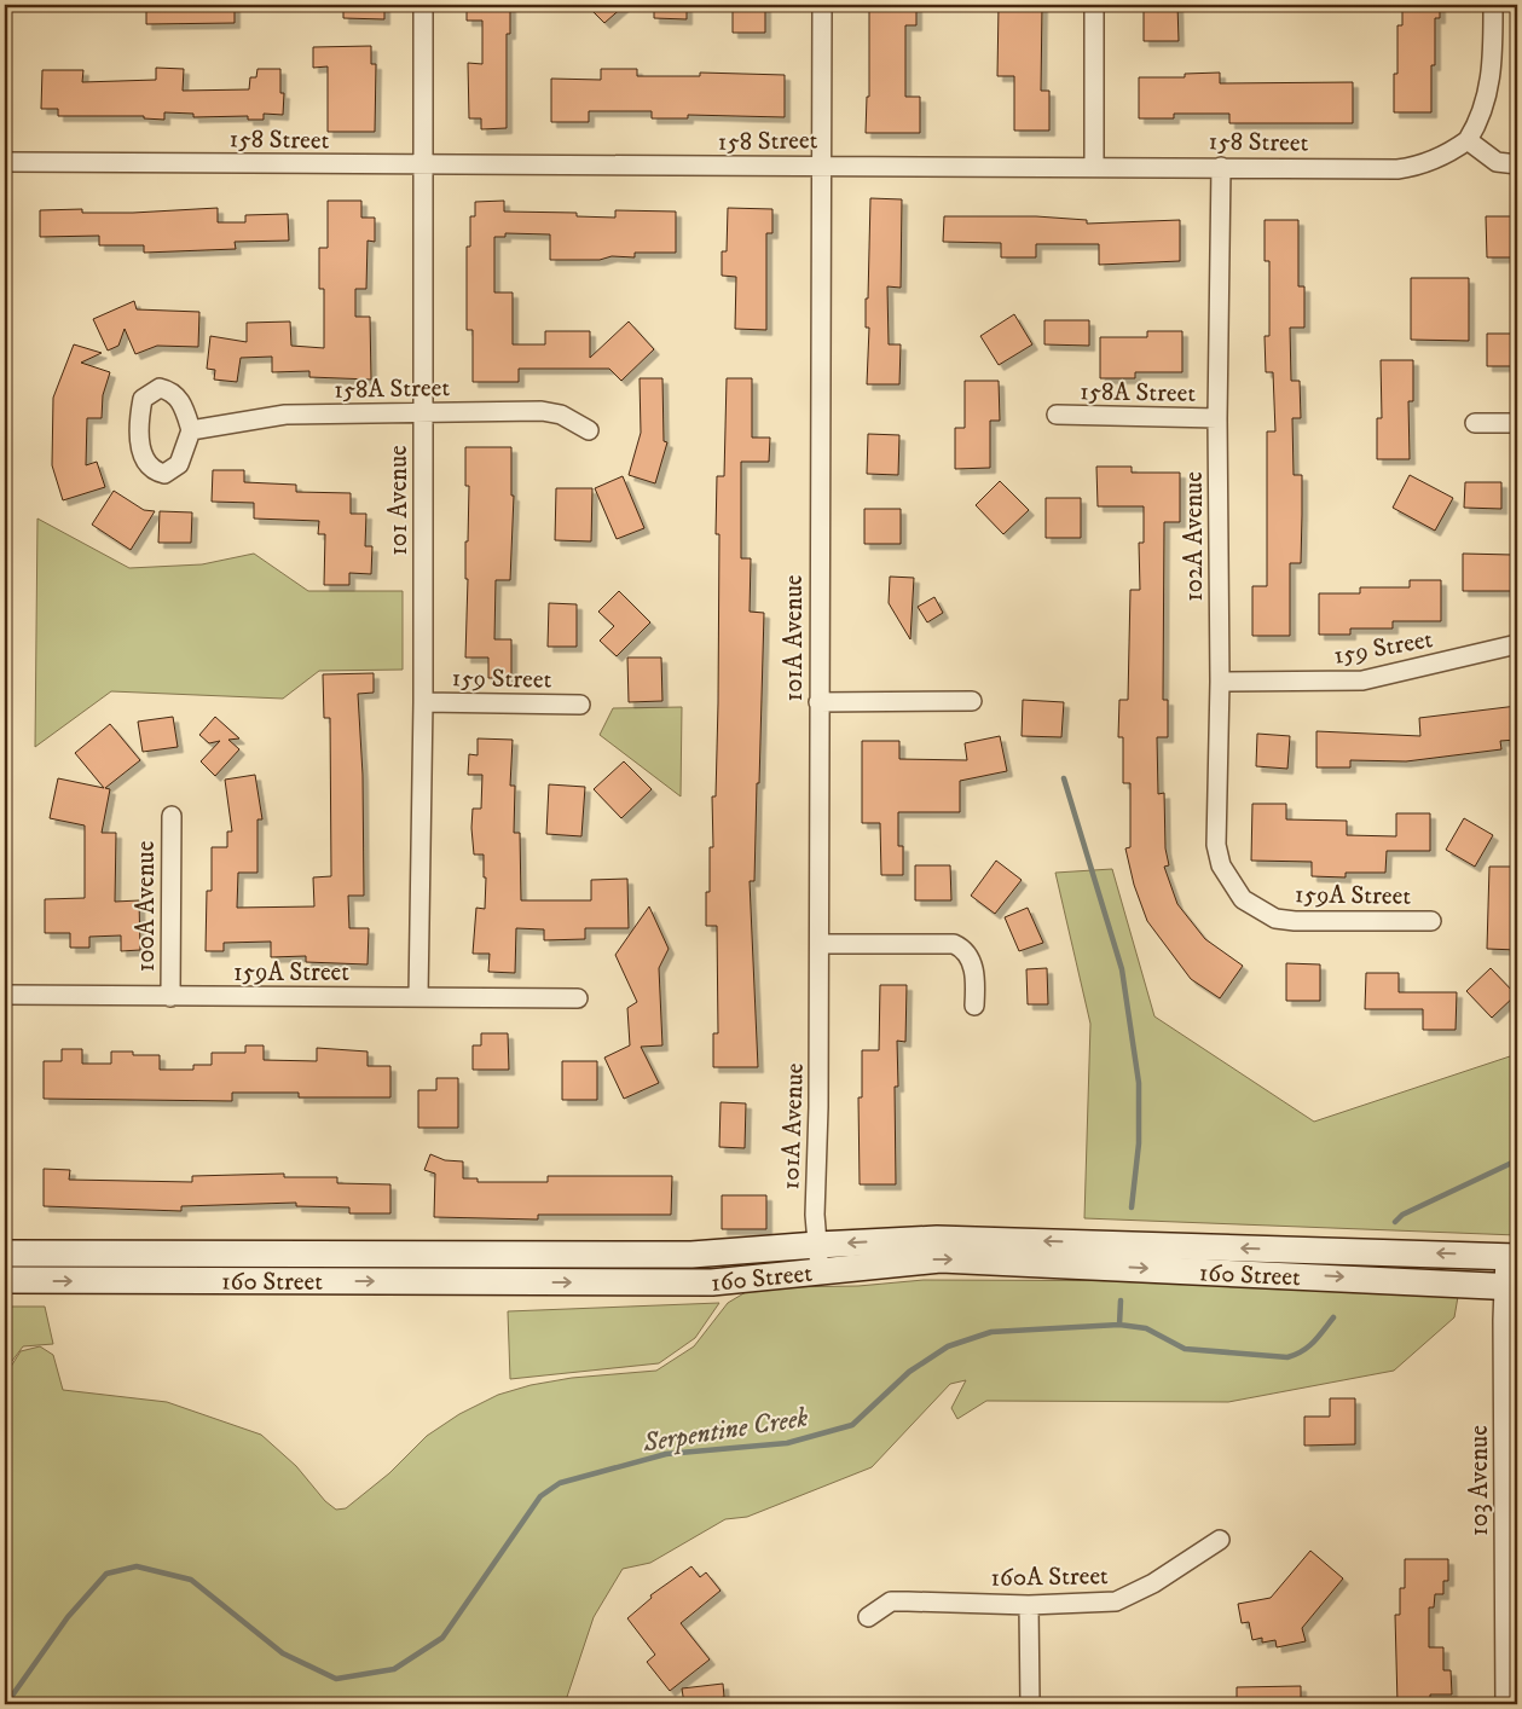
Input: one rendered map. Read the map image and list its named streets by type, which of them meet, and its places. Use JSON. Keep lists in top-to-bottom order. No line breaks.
{"streets":{"main road":["160 Street"],"street":["158 Street","158A Street","101 Avenue","102A Avenue","101A Avenue","159 Street","159A Street","100A Avenue","103 Avenue","160A Street"]},"crossings":[["158 Street","101 Avenue"],["158 Street","102A Avenue"],["158 Street","101A Avenue"],["158A Street","101 Avenue"],["158A Street","102A Avenue"],["101 Avenue","159 Street"],["101 Avenue","159A Street"],["102A Avenue","159 Street"],["102A Avenue","159A Street"],["101A Avenue","160 Street"],["159A Street","100A Avenue"],["160 Street","103 Avenue"]],"water":["Serpentine Creek"]}
